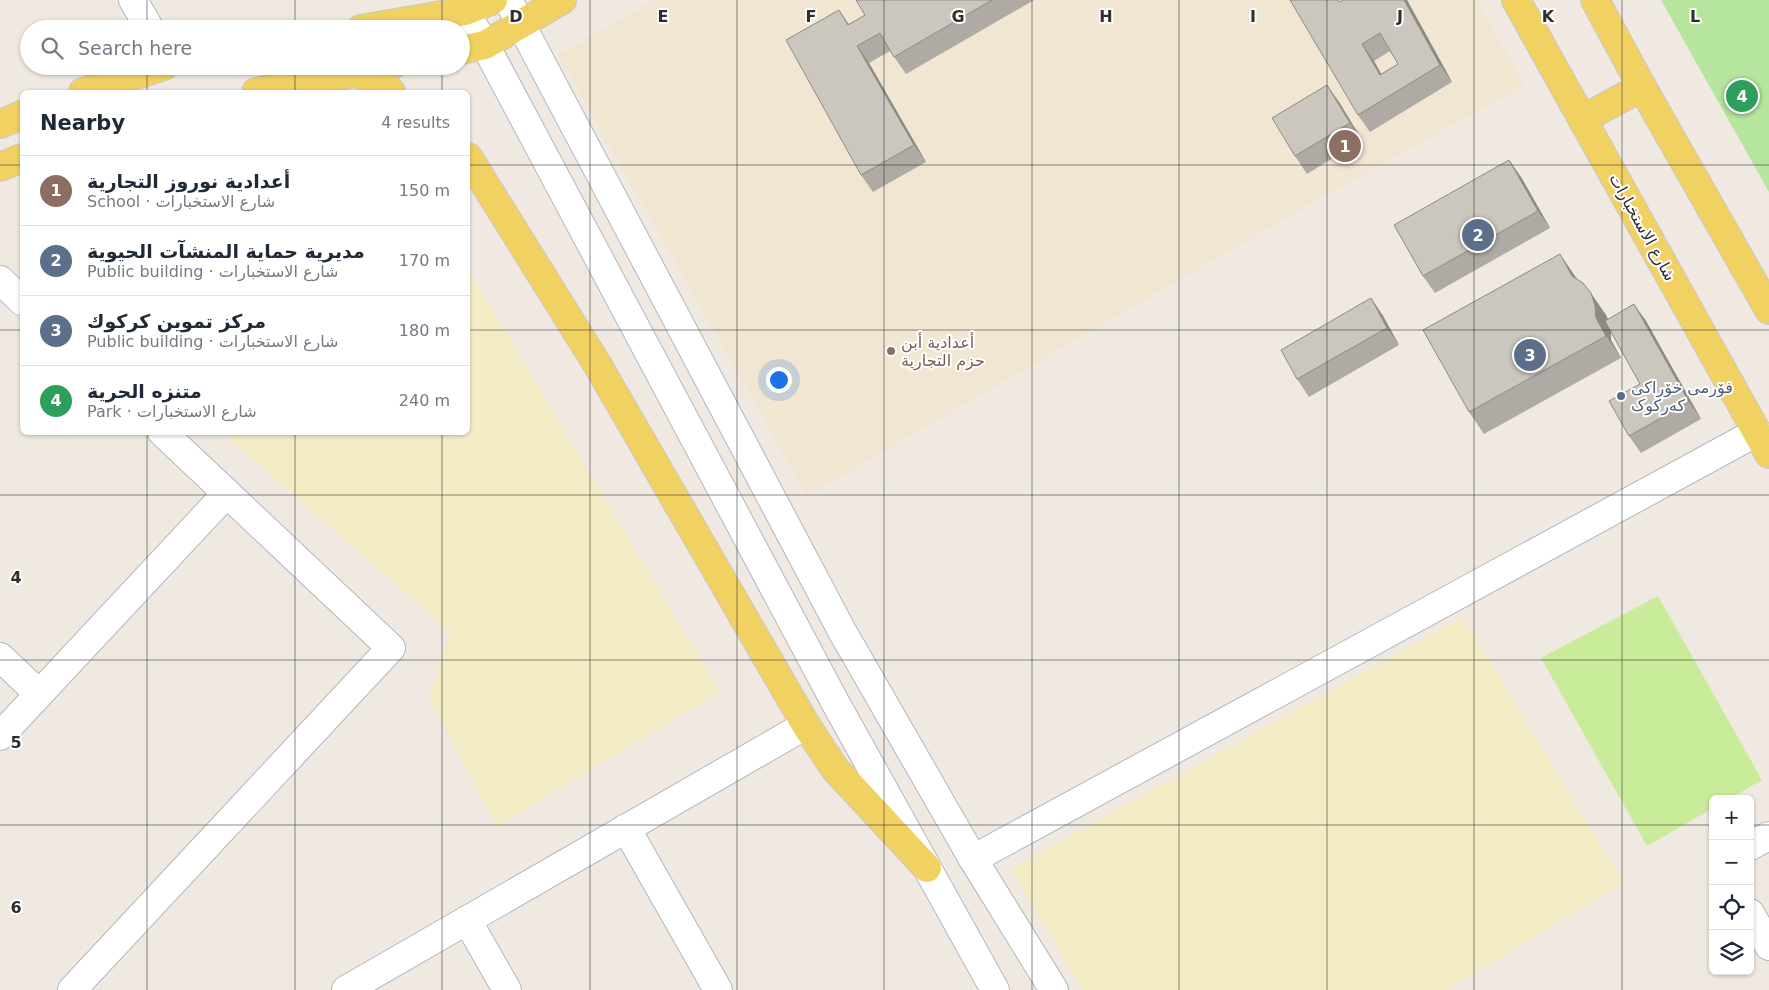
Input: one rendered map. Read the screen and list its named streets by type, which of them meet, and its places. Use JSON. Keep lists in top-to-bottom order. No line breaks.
{"streets":{"main road":["شارع الاستخبارات"]},"places":["أعدادية أبن حزم التجارية","فۆرمی خۆراکی کەرکوک"],"page":{"search":"Search here","pins":["4","1","2","3"],"heading":["Nearby","4 results"],"list":[{"mark":"1","name":"أعدادية نوروز التجارية","note":"School · شارع الاستخبارات","value":"150 m"},{"mark":"2","name":"مديرية حماية المنشآت الحيوية","note":"Public building · شارع الاستخبارات","value":"170 m"},{"mark":"3","name":"مركز تموين كركوك","note":"Public building · شارع الاستخبارات","value":"180 m"},{"mark":"4","name":"متنزه الحرية","note":"Park · شارع الاستخبارات","value":"240 m"}],"map_buttons":["+","−"]},"grid":{"columns":["D","E","F","G","H","I","J","K","L"],"rows":["4","5","6"]}}
